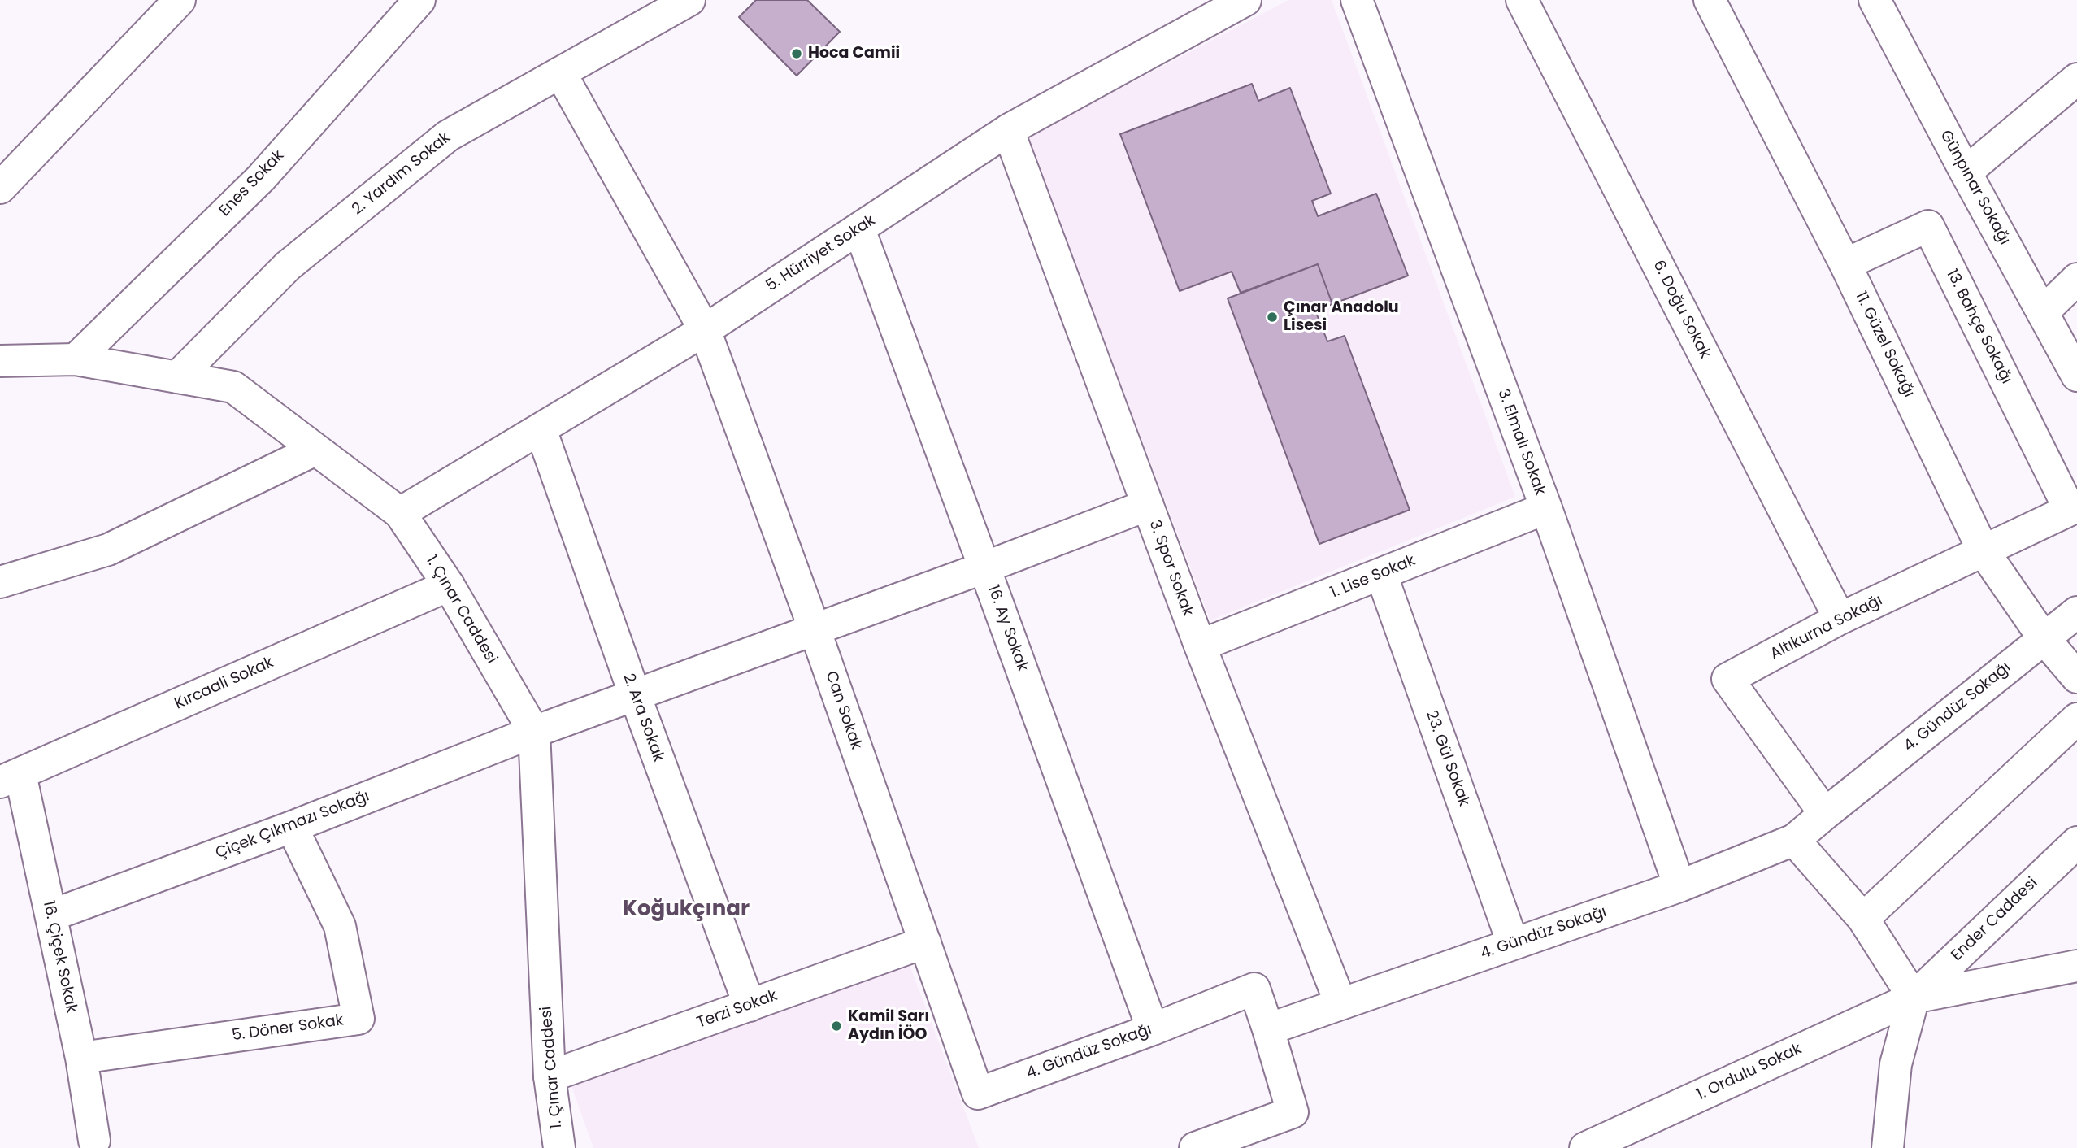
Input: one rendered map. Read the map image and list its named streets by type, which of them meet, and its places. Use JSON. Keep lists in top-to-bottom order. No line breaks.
{"streets":{"street":["2. Yardım Sokak","Enes Sokak","Günpınar Sokağı","5. Hürriyet Sokak","6. Doğu Sokak","13. Bahçe Sokağı","11. Güzel Sokağı","3. Elmalı Sokak","3. Spor Sokak","1. Lise Sokak","1. Çınar Caddesi","Altıkurna Sokağı","16. Ay Sokak","Kırcaali Sokak","4. Gündüz Sokağı","Can Sokak","2. Ara Sokak","23. Gül Sokak","Çiçek Çıkmazı Sokağı","Ender Caddesi","16. Çiçek Sokak","Terzi Sokak","5. Döner Sokak","1. Ordulu Sokak"]},"crossings":[["2. Yardım Sokak","1. Çınar Caddesi"],["2. Yardım Sokak","Can Sokak"],["Enes Sokak","1. Çınar Caddesi"],["5. Hürriyet Sokak","3. Spor Sokak"],["5. Hürriyet Sokak","1. Çınar Caddesi"],["5. Hürriyet Sokak","16. Ay Sokak"],["5. Hürriyet Sokak","Can Sokak"],["5. Hürriyet Sokak","2. Ara Sokak"],["6. Doğu Sokak","Altıkurna Sokağı"],["13. Bahçe Sokağı","11. Güzel Sokağı"],["13. Bahçe Sokağı","Altıkurna Sokağı"],["11. Güzel Sokağı","Altıkurna Sokağı"],["11. Güzel Sokağı","4. Gündüz Sokağı"],["3. Elmalı Sokak","1. Lise Sokak"],["3. Elmalı Sokak","4. Gündüz Sokağı"],["3. Spor Sokak","1. Lise Sokak"],["3. Spor Sokak","4. Gündüz Sokağı"],["3. Spor Sokak","Çiçek Çıkmazı Sokağı"],["1. Lise Sokak","23. Gül Sokak"],["1. Çınar Caddesi","Kırcaali Sokak"],["1. Çınar Caddesi","Çiçek Çıkmazı Sokağı"],["1. Çınar Caddesi","Terzi Sokak"],["Altıkurna Sokağı","4. Gündüz Sokağı"],["16. Ay Sokak","4. Gündüz Sokağı"],["16. Ay Sokak","Çiçek Çıkmazı Sokağı"],["Kırcaali Sokak","16. Çiçek Sokak"],["4. Gündüz Sokağı","Can Sokak"],["4. Gündüz Sokağı","23. Gül Sokak"],["Can Sokak","Çiçek Çıkmazı Sokağı"],["Can Sokak","Terzi Sokak"],["2. Ara Sokak","Çiçek Çıkmazı Sokağı"],["2. Ara Sokak","Terzi Sokak"],["Çiçek Çıkmazı Sokağı","16. Çiçek Sokak"],["Çiçek Çıkmazı Sokağı","5. Döner Sokak"],["Ender Caddesi","1. Ordulu Sokak"],["16. Çiçek Sokak","5. Döner Sokak"]],"districts":["Koğukçınar"],"places":["Hoca Camii","Çınar Anadolu Lisesi","Kamil Sarı Aydın İÖO"]}
